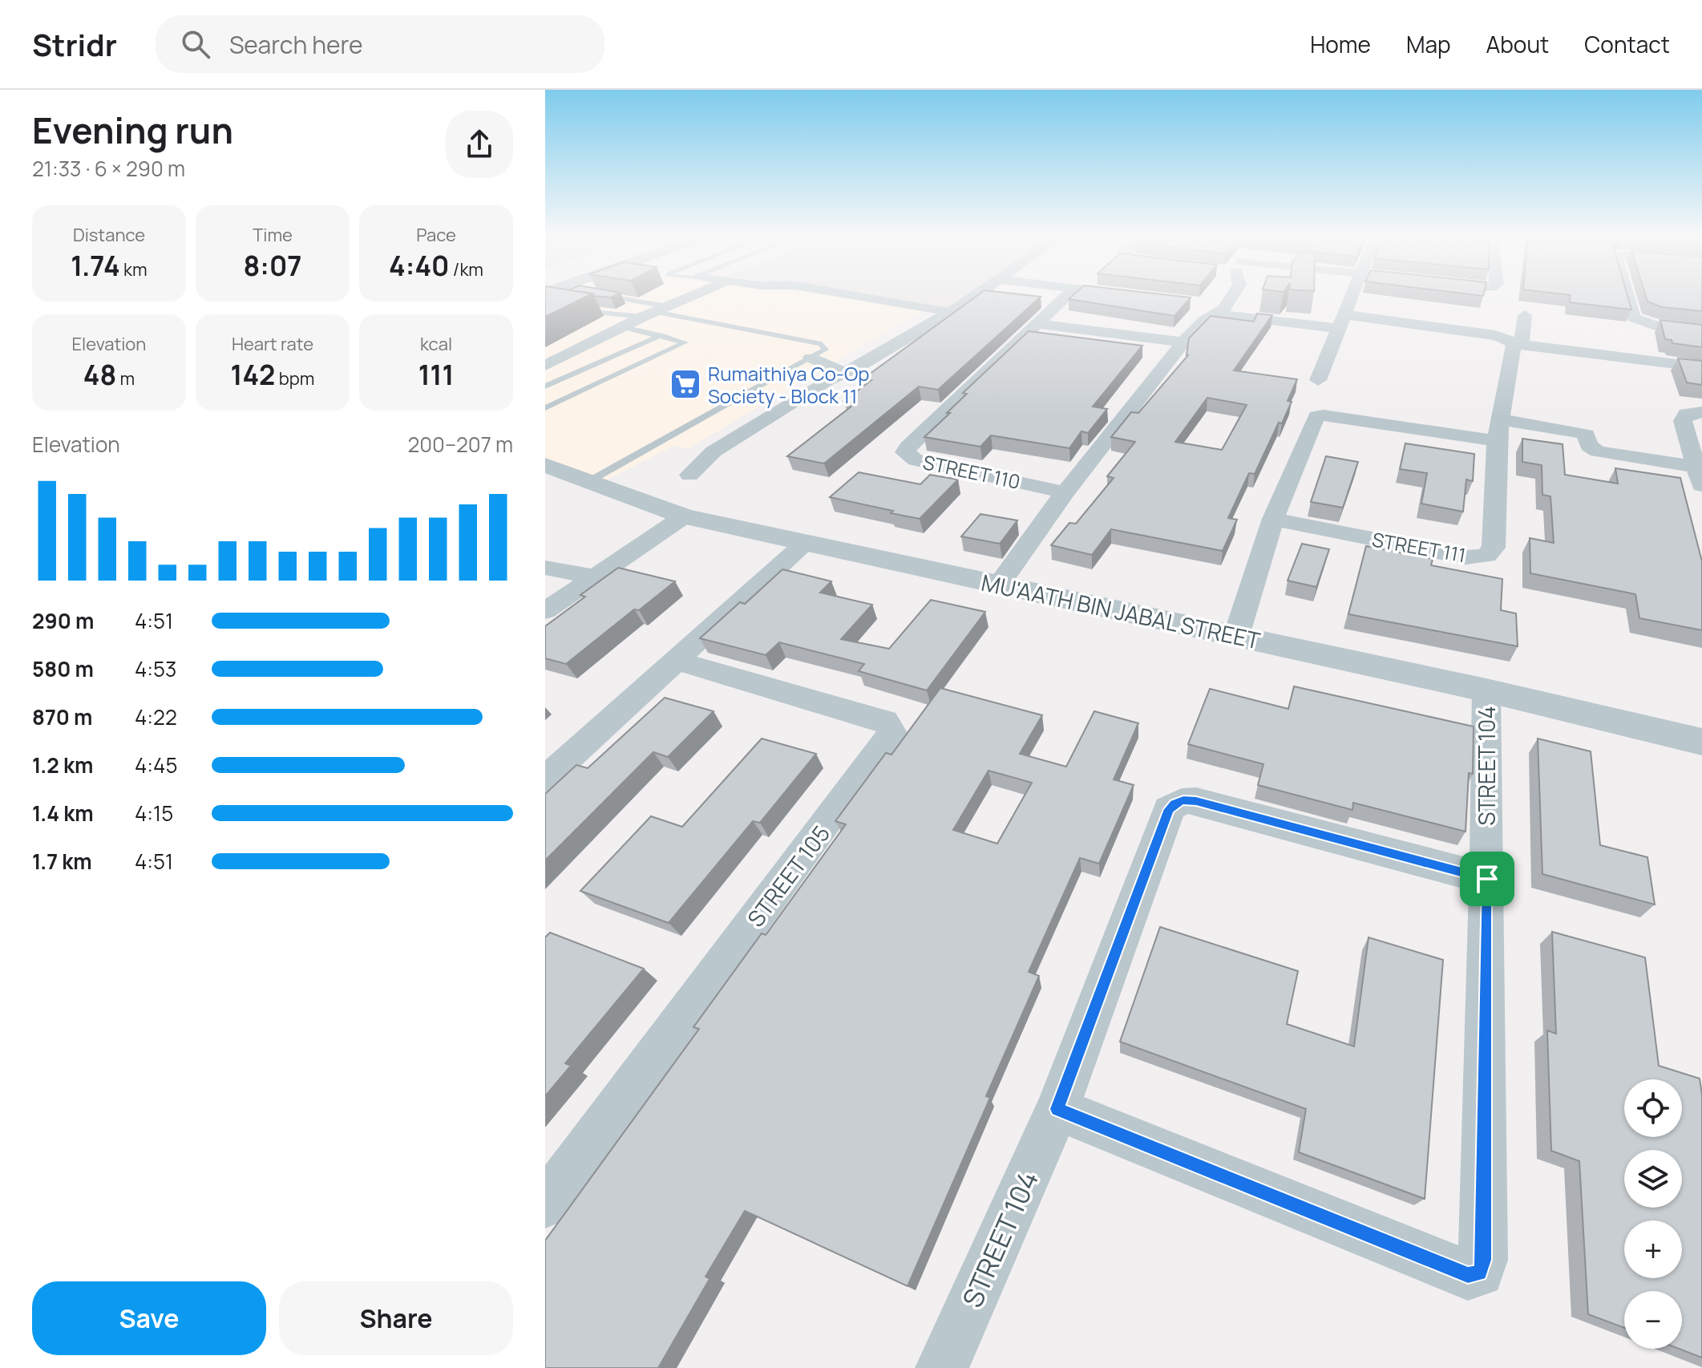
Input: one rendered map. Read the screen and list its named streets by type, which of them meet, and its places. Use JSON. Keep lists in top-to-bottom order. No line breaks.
{"streets":{"street":["STREET 110","STREET 111","MU'AATH BIN JABAL STREET","STREET 104","STREET 105"]},"crossings":[["MU'AATH BIN JABAL STREET","STREET 104"]],"places":{"supermarket":["Rumaithiya Co-Op Society - Block 11"]},"page":{"header":"Stridr","search":"Search here","nav":["Home","Map","About","Contact"],"heading":["Evening run","21:33 · 6 × 290 m"],"stats":[["Distance","1.74 km"],["Time","8:07"],["Pace","4:40 /km"],["Elevation","48 m"],["Heart rate","142 bpm"],["kcal","111"]],"chart":["Elevation","200–207 m"],"list":[{"name":"290 m","note":"4:51"},{"name":"580 m","note":"4:53"},{"name":"870 m","note":"4:22"},{"name":"1.2 km","note":"4:45"},{"name":"1.4 km","note":"4:15"},{"name":"1.7 km","note":"4:51"}],"map_buttons":["+","−"],"buttons":["Save","Share"]}}
